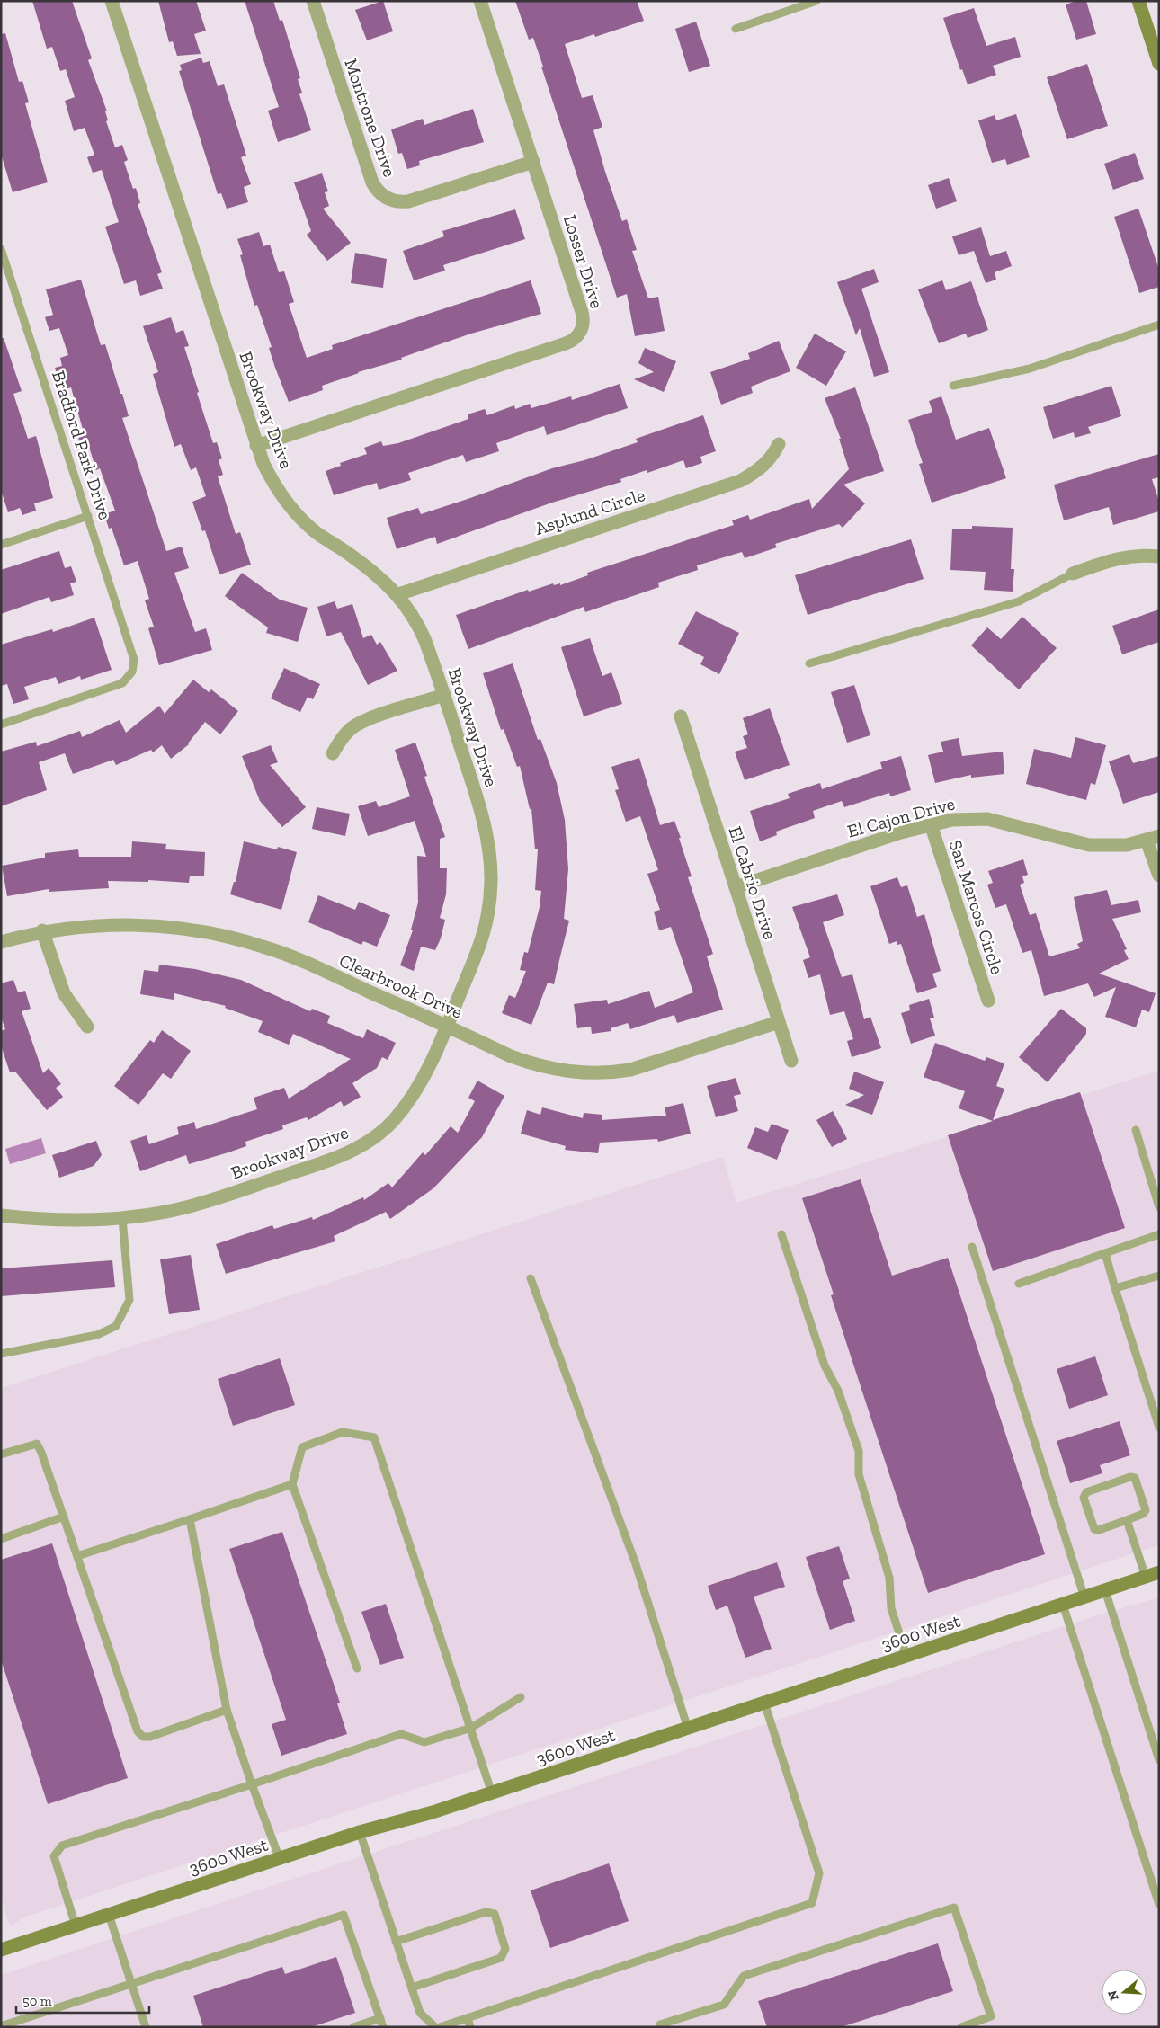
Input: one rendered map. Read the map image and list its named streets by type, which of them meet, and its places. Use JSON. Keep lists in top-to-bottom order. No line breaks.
{"streets":{"street":["Montrone Drive","Losser Drive","Brookway Drive","Asplund Circle","El Cajon Drive","El Cabrio Drive","San Marcos Circle","Clearbrook Drive","3600 West"],"lane":["Bradford Park Drive"]},"crossings":[["Montrone Drive","Losser Drive"],["Losser Drive","Brookway Drive"],["Brookway Drive","Asplund Circle"],["Brookway Drive","Clearbrook Drive"],["El Cajon Drive","El Cabrio Drive"],["El Cajon Drive","San Marcos Circle"],["El Cabrio Drive","Clearbrook Drive"]],"scale_bar":"50 m","north":"left"}
